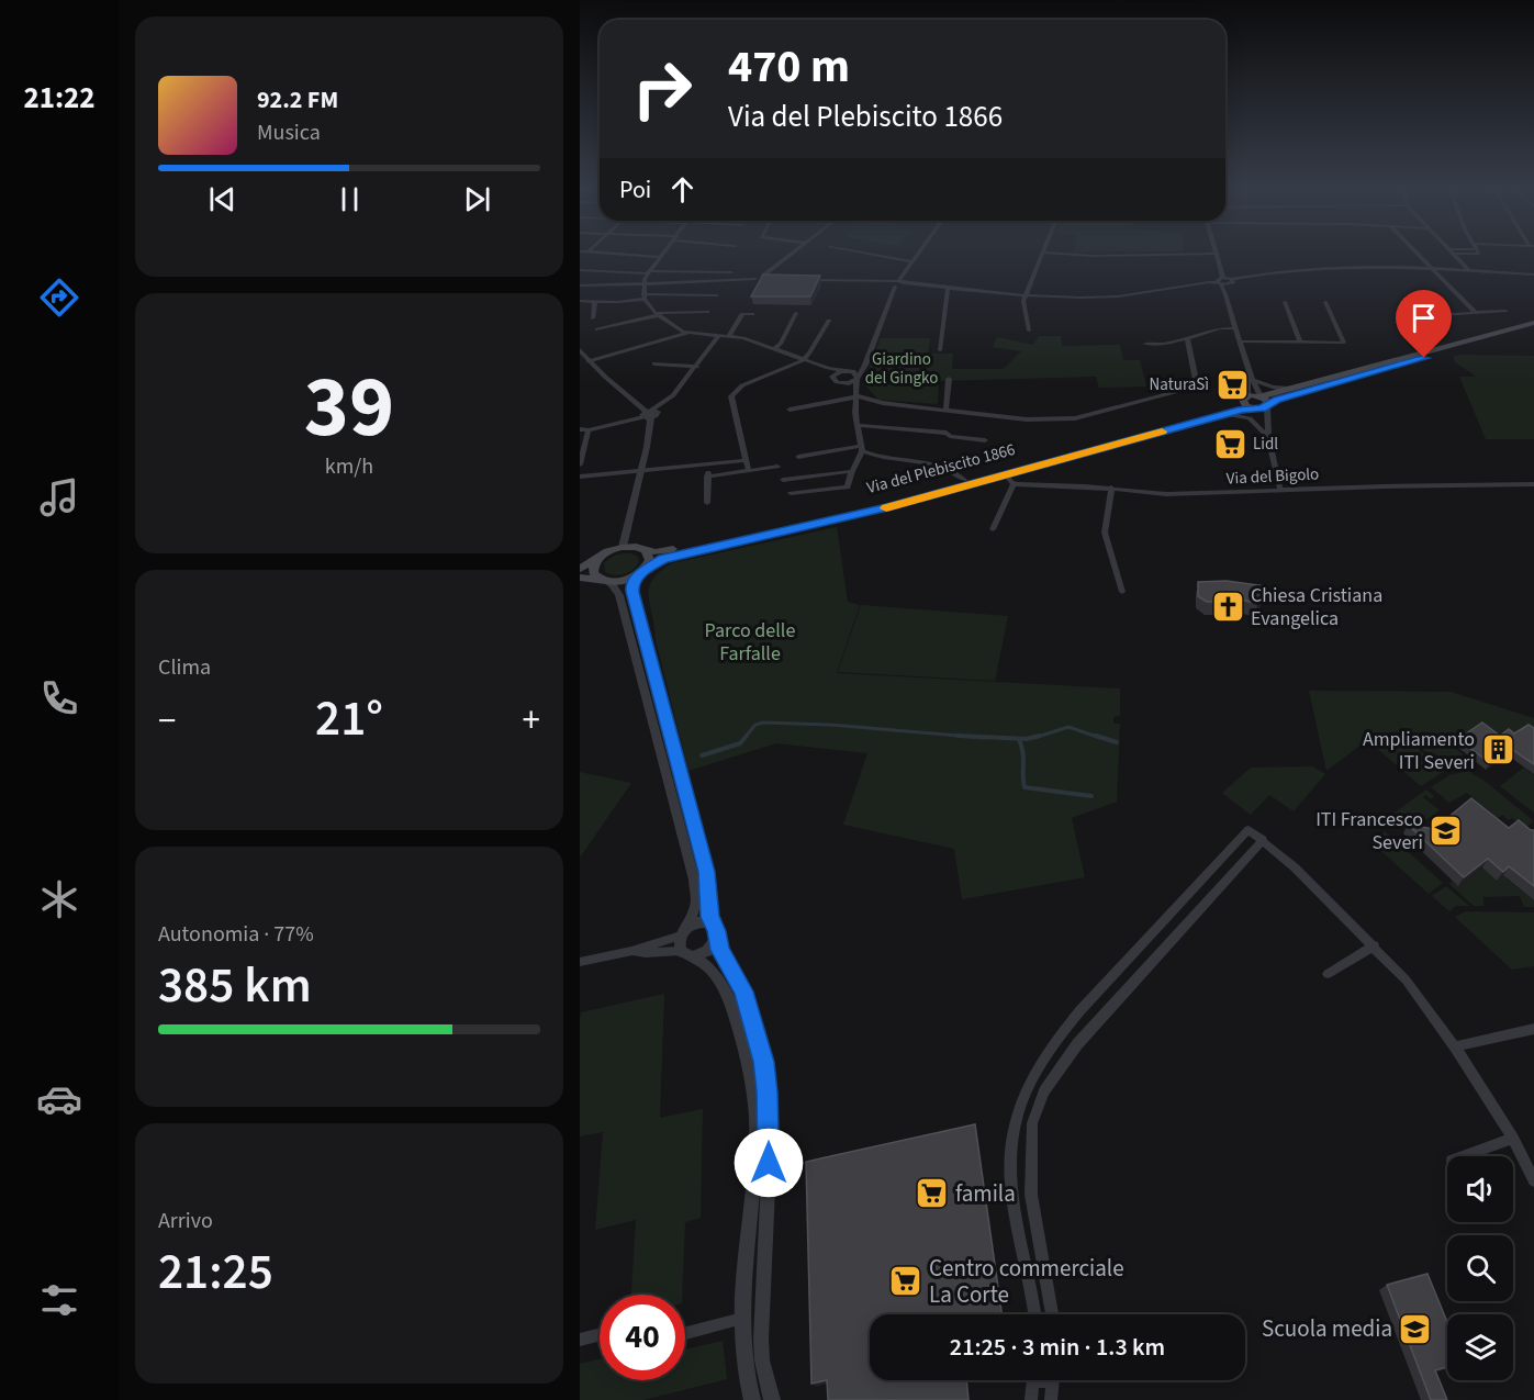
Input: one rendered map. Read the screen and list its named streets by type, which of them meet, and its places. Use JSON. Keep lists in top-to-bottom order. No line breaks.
{"streets":{"main road":["Via del Plebiscito 1866"],"street":["Via del Bigolo"]},"parks":["Giardino del Gingko","Parco delle Farfalle"],"places":{"supermarket":["NaturaSì","Lidl","famila","Centro commerciale La Corte"],"church":["Chiesa Cristiana Evangelica"],"building":["Ampliamento ITI Severi"],"school or university":["ITI Francesco Severi","Scuola media"]},"page":{"tabs":"21:22","turn":["470 m","Via del Plebiscito 1866"],"song":["92.2 FM","Musica"],"then":"Poi","tile":[["39","km/h"],"Clima",["Autonomia · 77%","385 km"],["Arrivo","21:25"]],"heat":["−","21°","+"],"limit":"40","trip":"21:25 · 3 min · 1.3 km"}}
